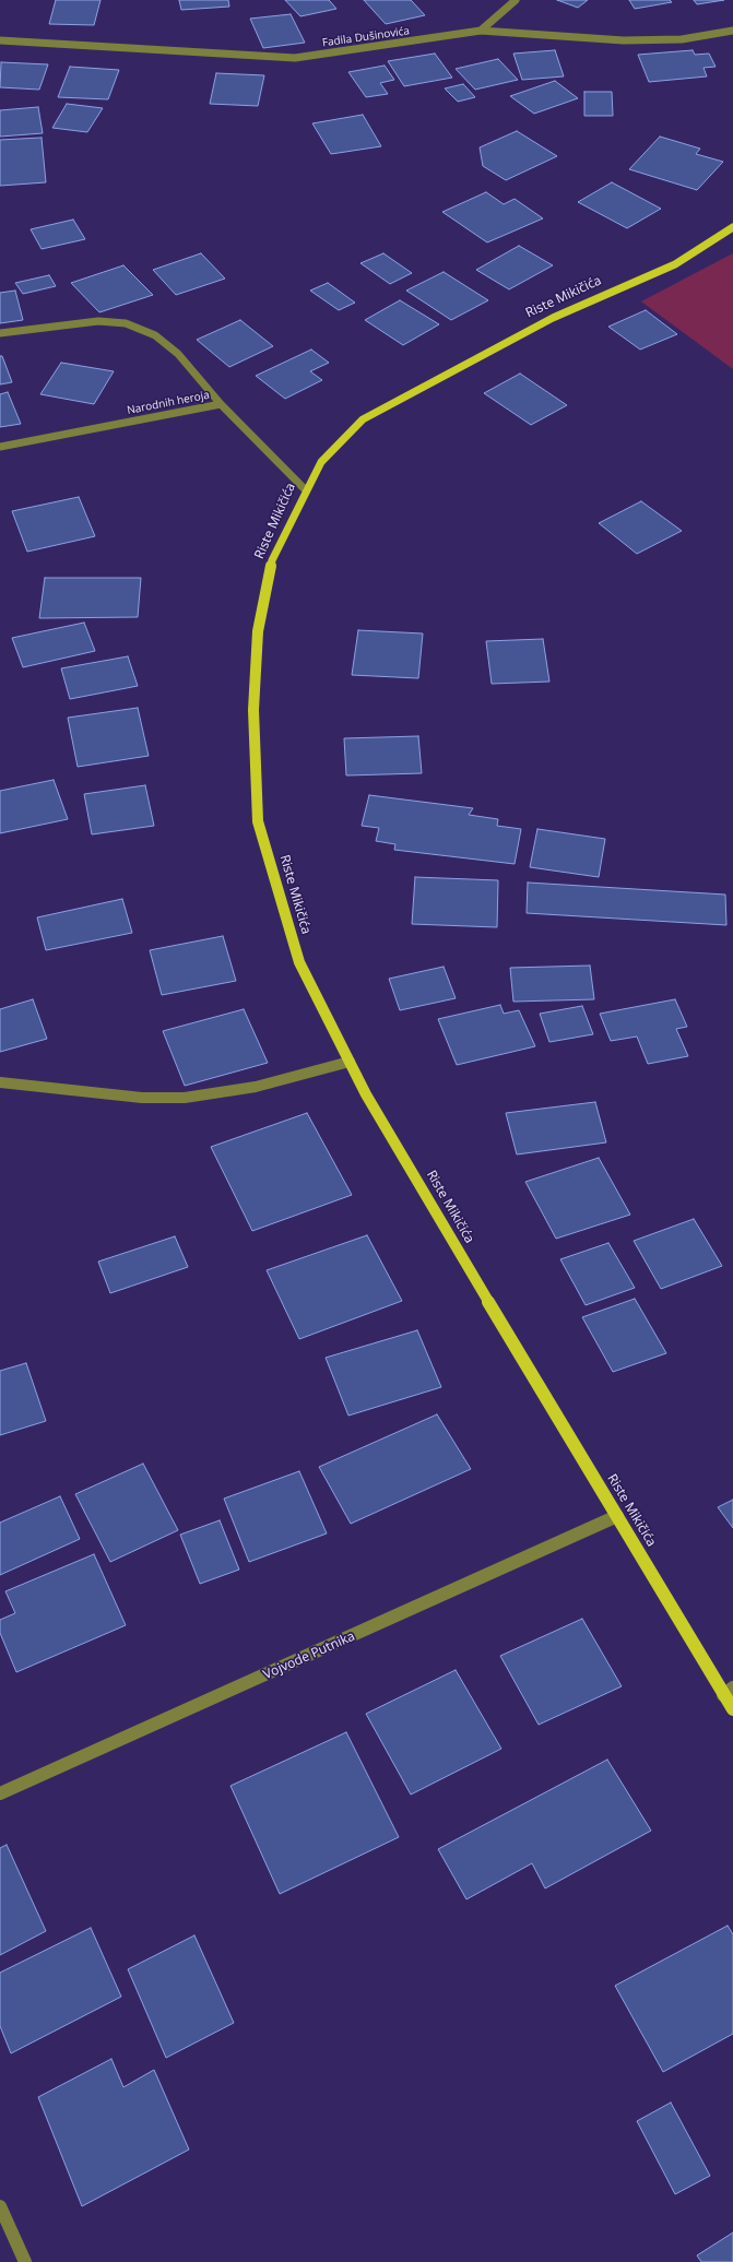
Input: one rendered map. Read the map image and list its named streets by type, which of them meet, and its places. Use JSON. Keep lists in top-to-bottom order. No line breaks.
{"streets":{"main road":["Riste Mikičića"],"street":["Fadila Dušinovića","Narodnih heroja","Vojvode Putnika"]},"crossings":[["Riste Mikičića","Narodnih heroja"],["Riste Mikičića","Vojvode Putnika"]]}
